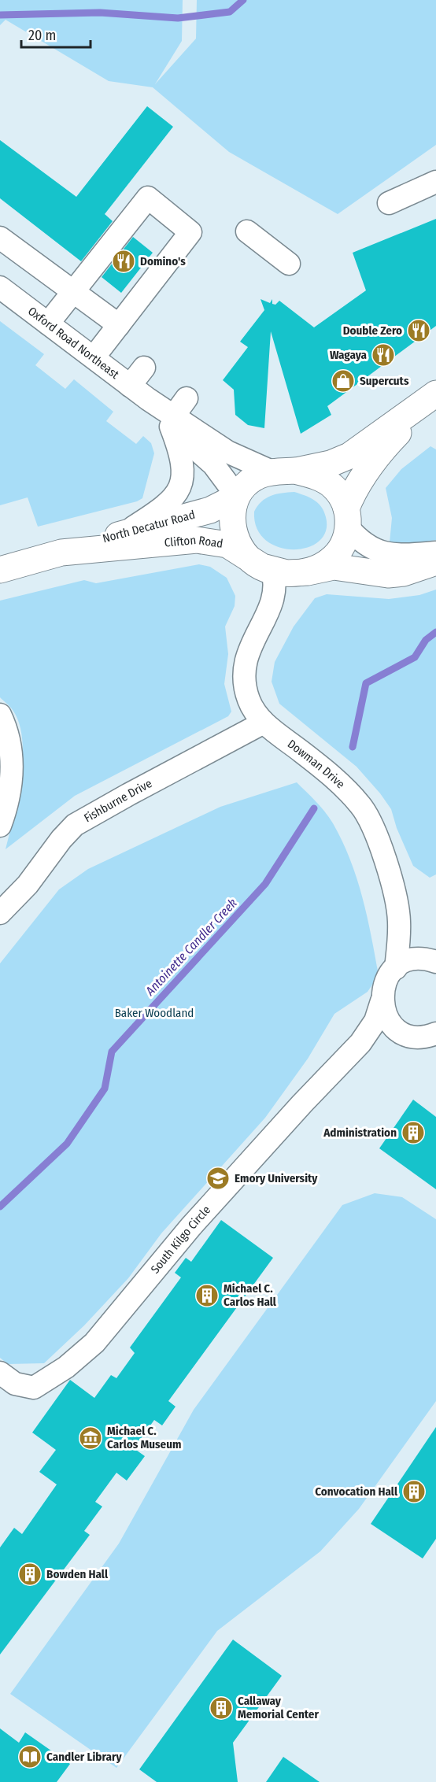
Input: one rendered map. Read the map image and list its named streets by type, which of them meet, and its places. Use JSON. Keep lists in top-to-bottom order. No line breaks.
{"streets":{"main road":["North Decatur Road","Clifton Road"],"street":["Oxford Road Northeast","Dowman Drive","Fishburne Drive","South Kilgo Circle"]},"crossings":[["Oxford Road Northeast","North Decatur Road"],["Oxford Road Northeast","Clifton Road"],["Oxford Road Northeast","Dowman Drive"],["North Decatur Road","Clifton Road"],["North Decatur Road","Dowman Drive"],["Clifton Road","Dowman Drive"],["Dowman Drive","Fishburne Drive"],["Dowman Drive","South Kilgo Circle"]],"water":["Antoinette Candler Creek"],"parks":["Baker Woodland"],"places":{"restaurant":["Domino's","Double Zero","Wagaya"],"shop":["Supercuts"],"building":["Administration","Michael C. Carlos Hall","Convocation Hall","Bowden Hall","Callaway Memorial Center"],"school or university":["Emory University"],"museum":["Michael C. Carlos Museum"],"library":["Candler Library"]},"scale_bar":"20 m"}
